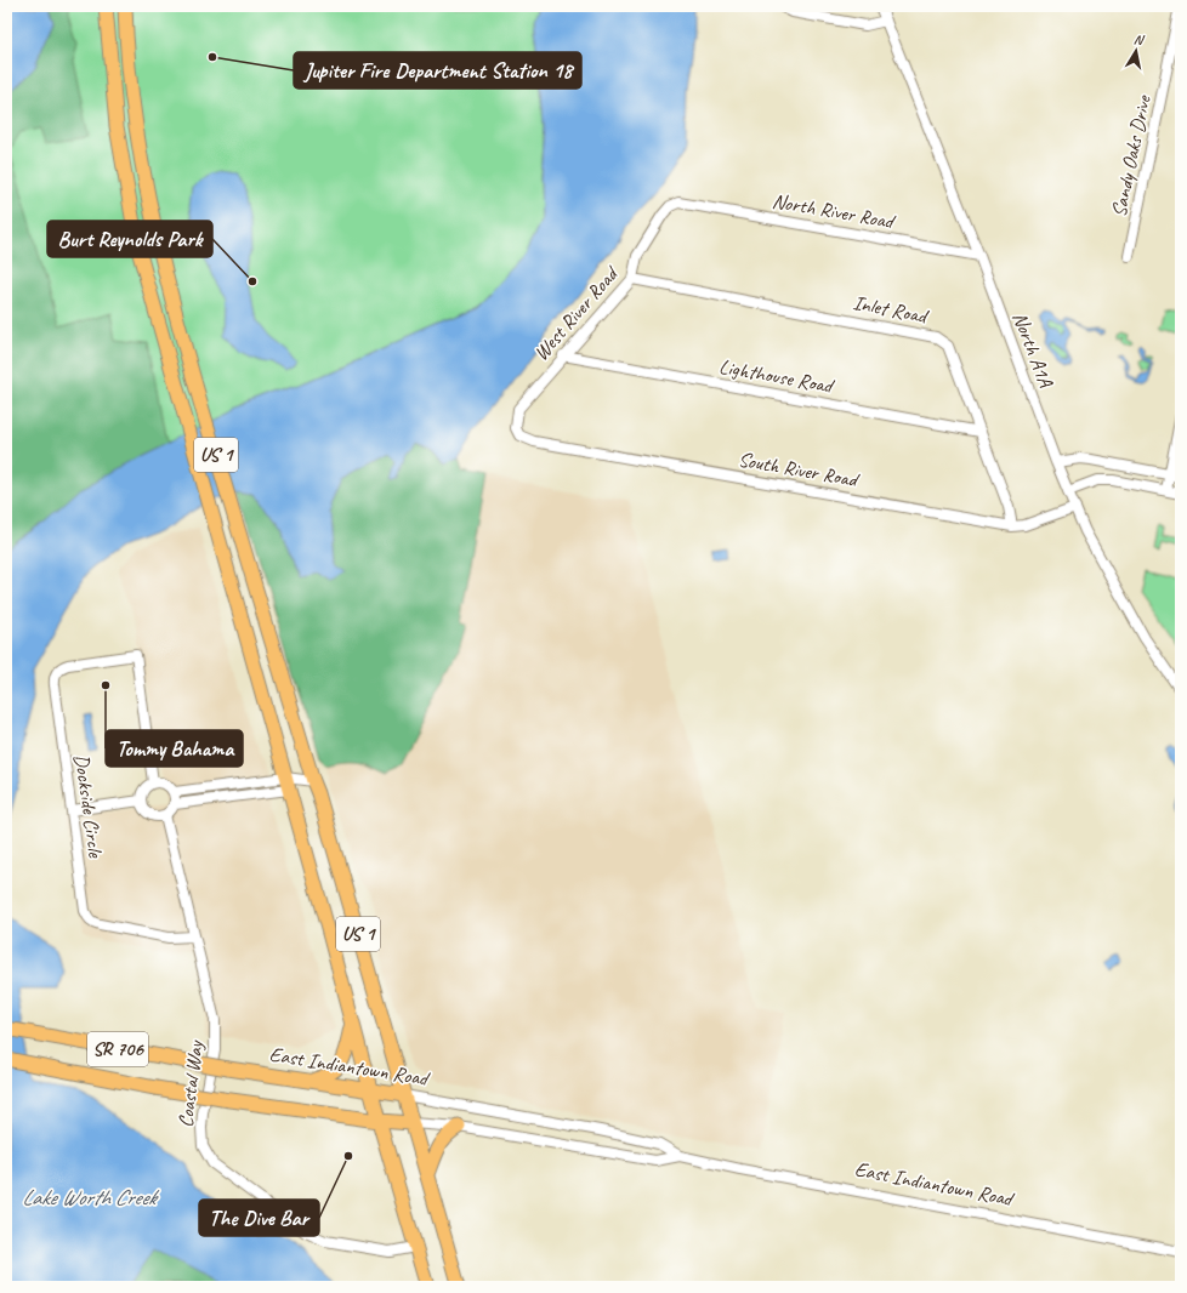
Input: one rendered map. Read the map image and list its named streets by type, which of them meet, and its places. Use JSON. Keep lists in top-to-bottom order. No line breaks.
{"streets":{"main road":["US 1","SR 706","East Indiantown Road"],"street":["Sandy Oaks Drive","North River Road","Inlet Road","West River Road","North A1A","Lighthouse Road","South River Road","Dockside Circle","Coastal Way"]},"crossings":[["North River Road","West River Road"],["North River Road","North A1A"],["Inlet Road","West River Road"],["Inlet Road","Lighthouse Road"],["Inlet Road","South River Road"],["West River Road","Lighthouse Road"],["West River Road","South River Road"],["North A1A","South River Road"],["US 1","East Indiantown Road"],["US 1","Coastal Way"],["Dockside Circle","Coastal Way"]],"water":["Lake Worth Creek"],"places":["Jupiter Fire Department Station 18","Burt Reynolds Park","Tommy Bahama","The Dive Bar"],"north":"top"}
